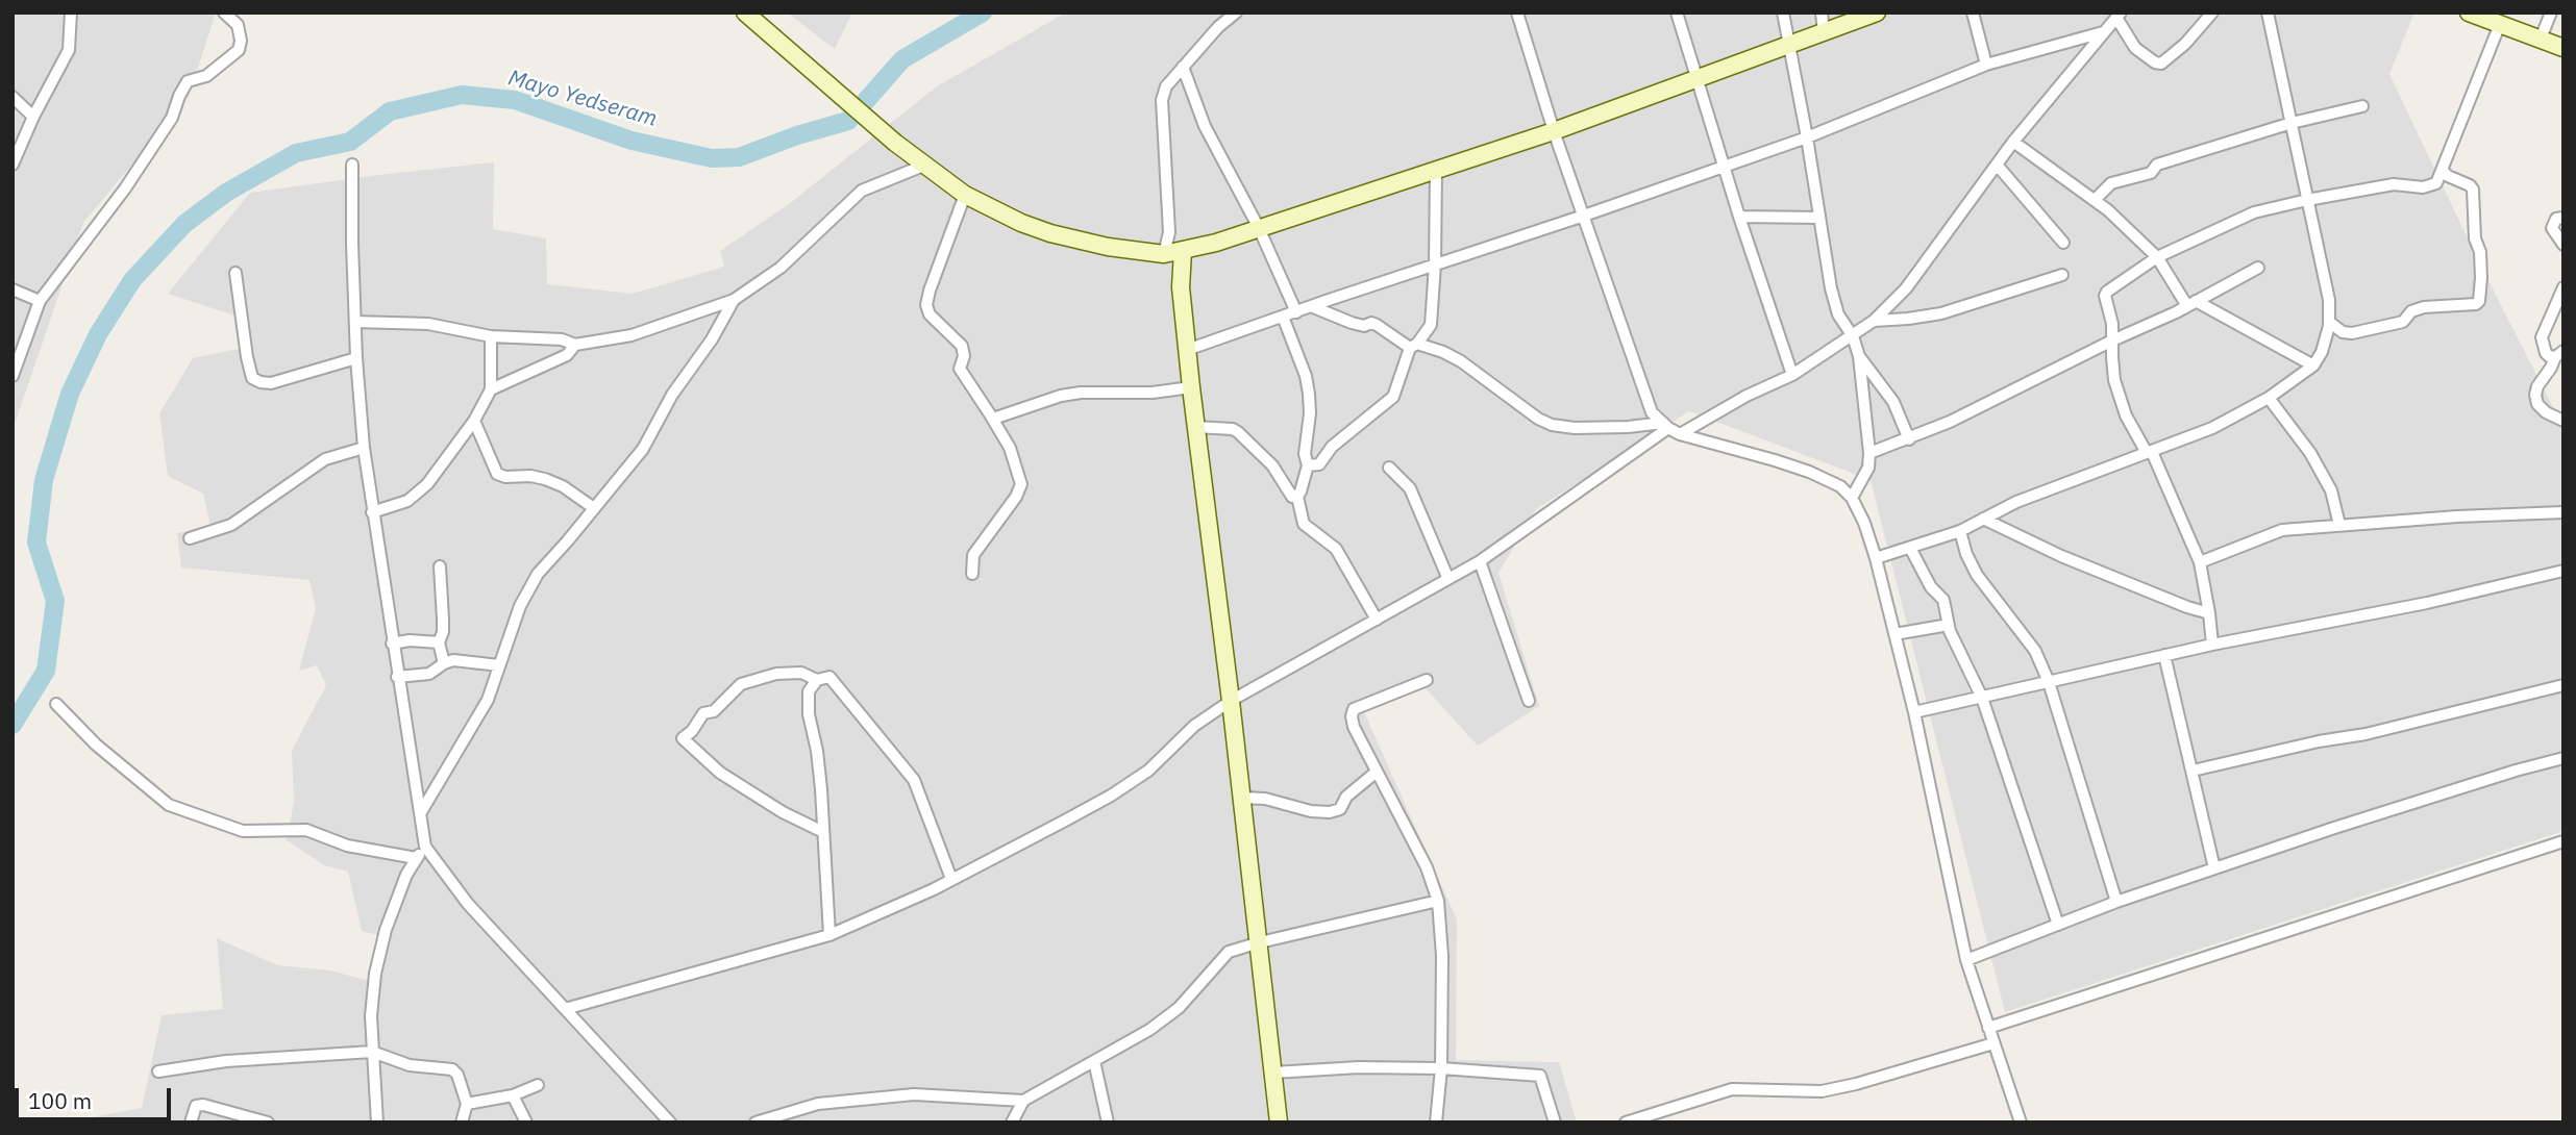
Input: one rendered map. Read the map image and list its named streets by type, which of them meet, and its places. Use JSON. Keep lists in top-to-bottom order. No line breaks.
{"water":["Mayo Yedseram"],"scale_bar":"100 m"}
